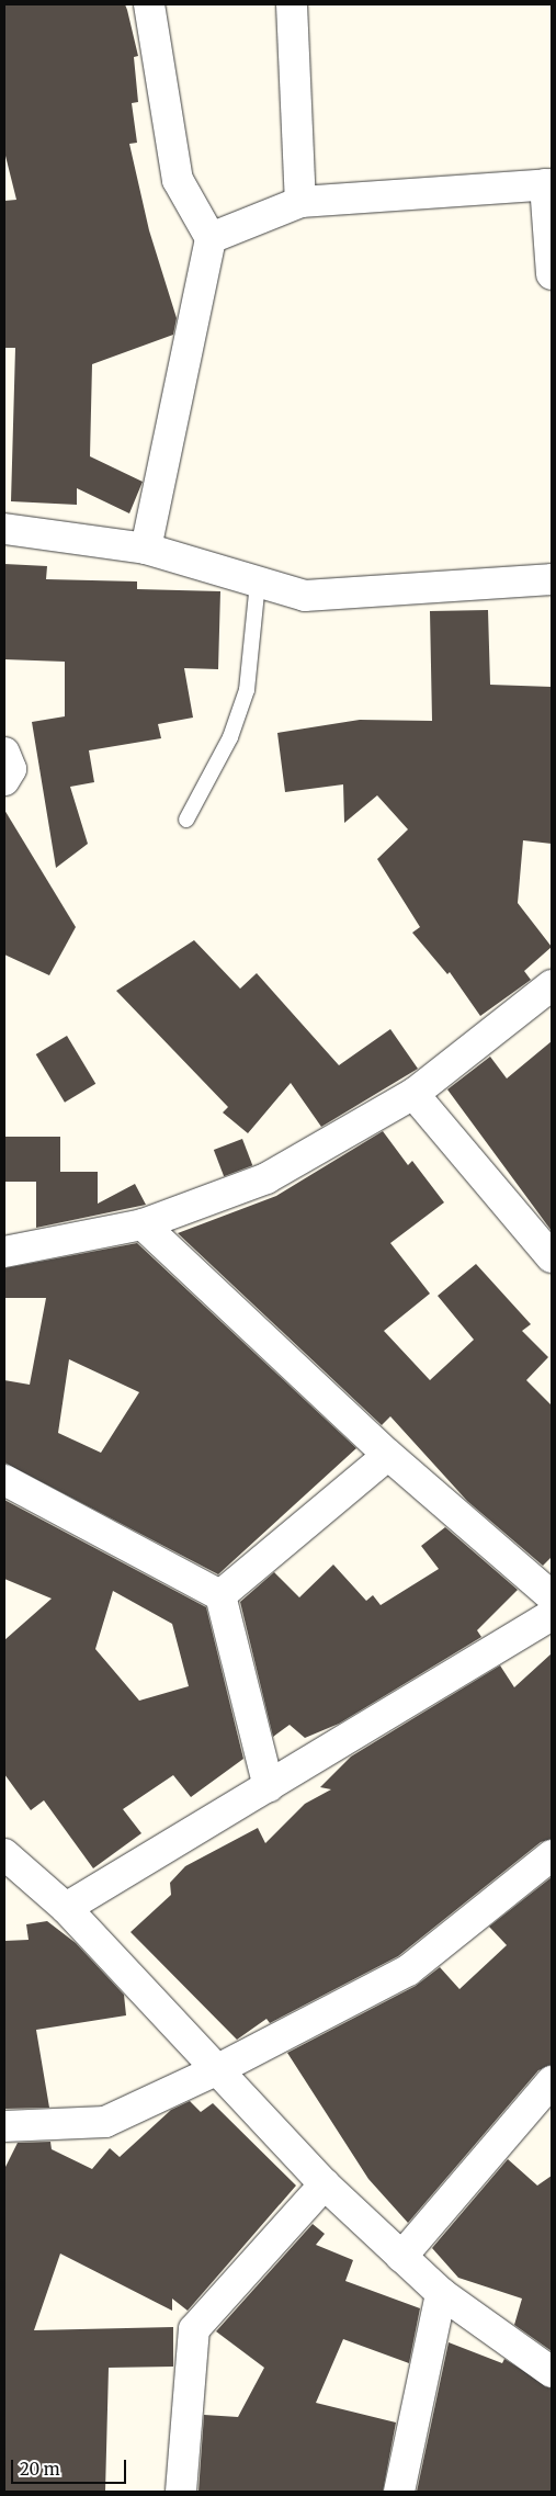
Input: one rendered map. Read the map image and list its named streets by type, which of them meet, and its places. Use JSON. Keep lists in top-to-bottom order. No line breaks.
{"scale_bar":"20 m"}
